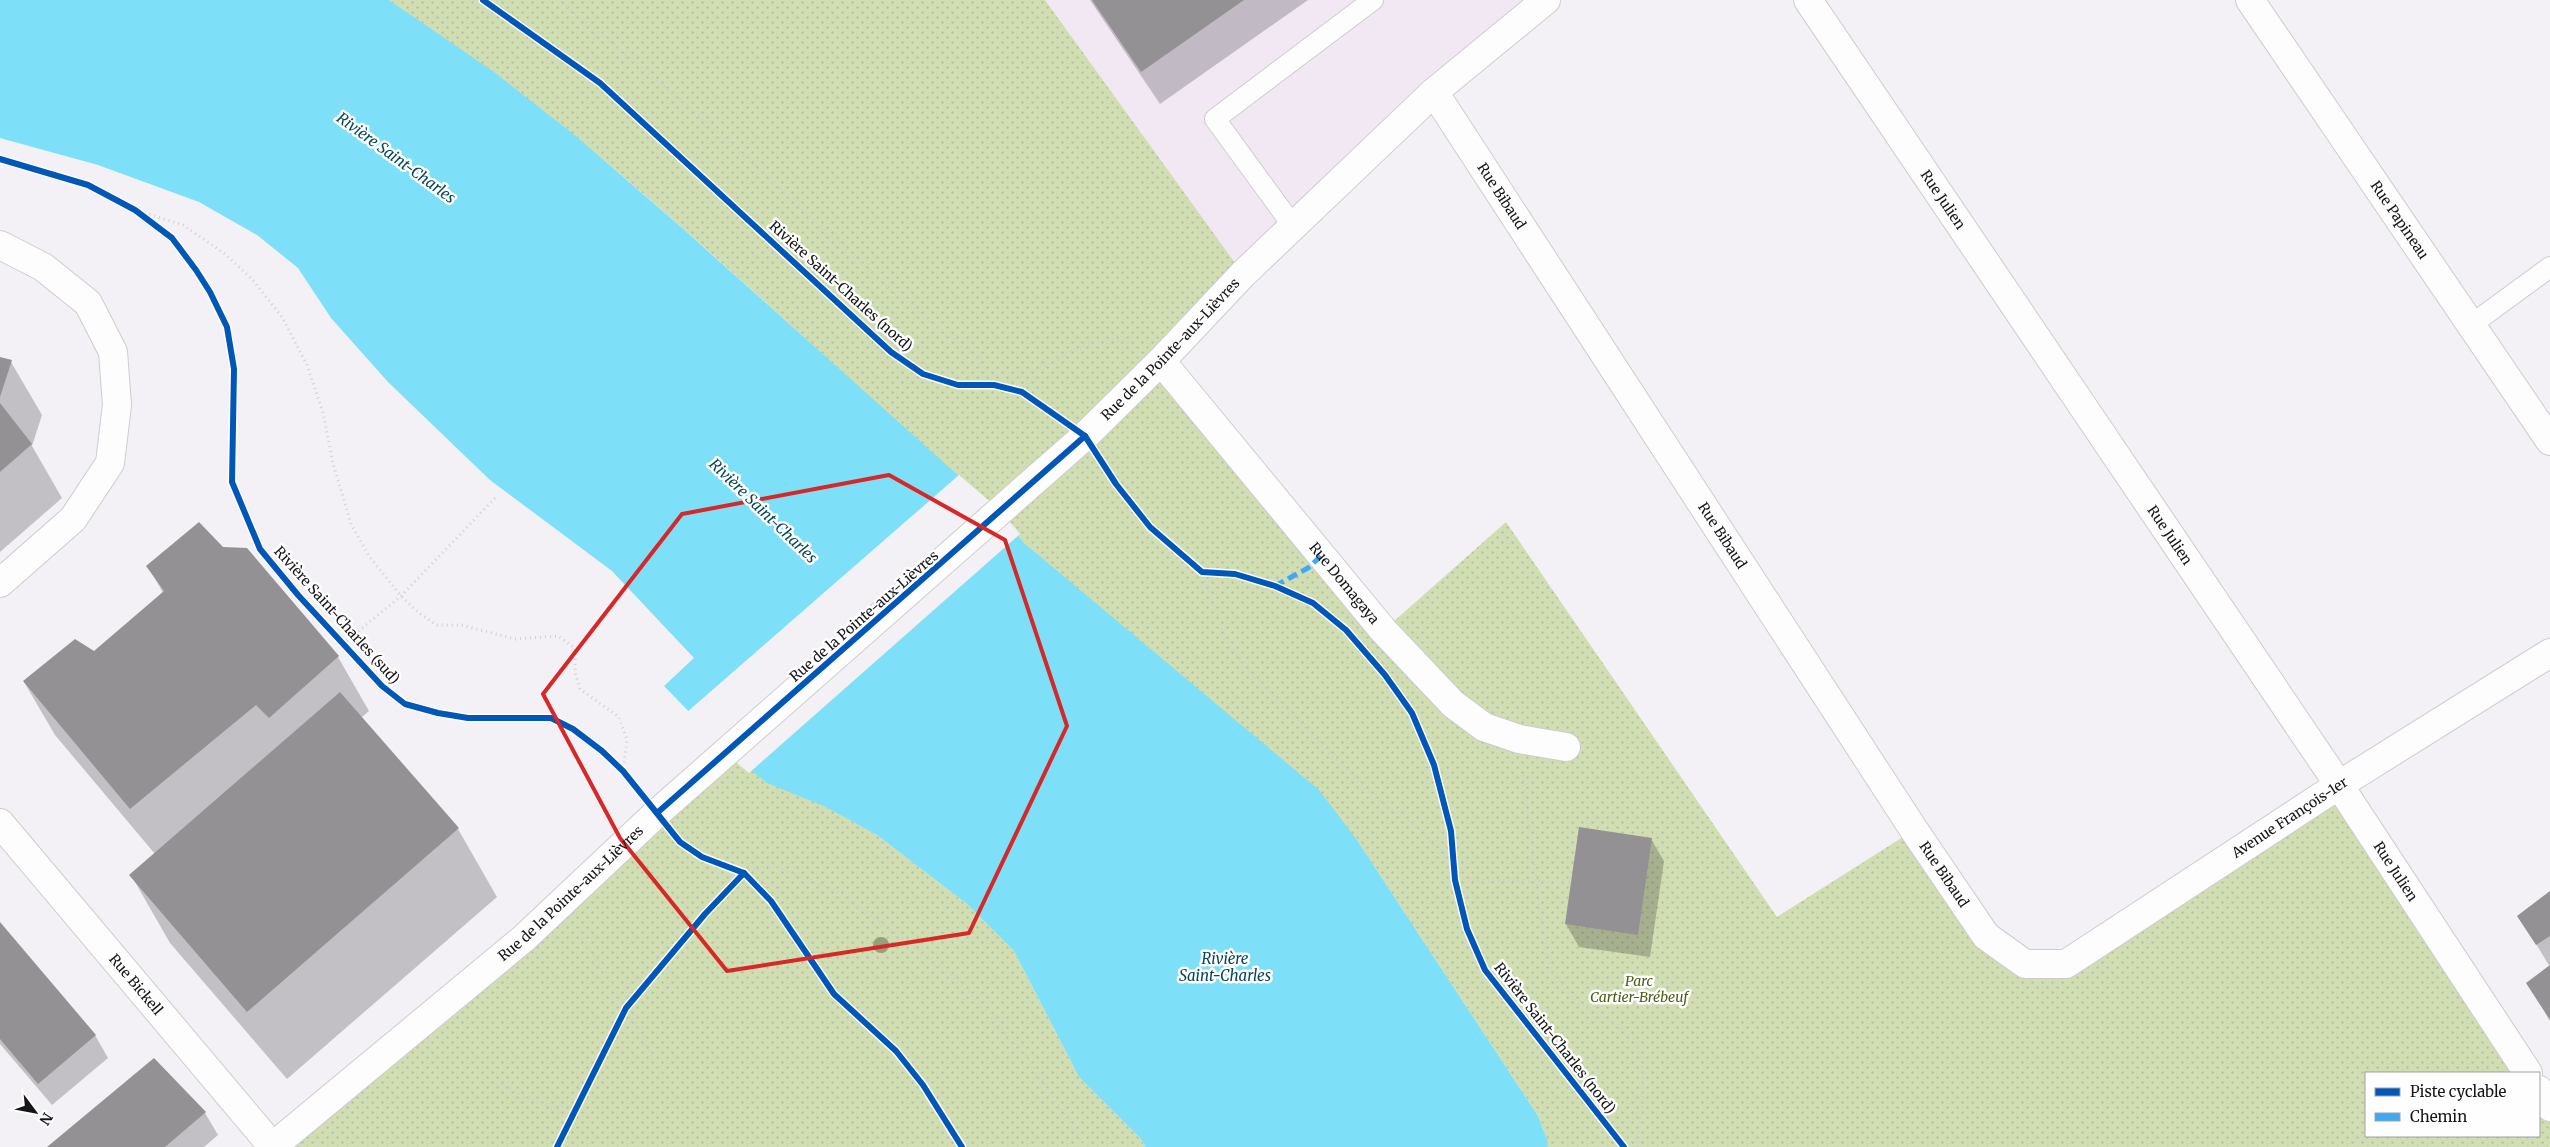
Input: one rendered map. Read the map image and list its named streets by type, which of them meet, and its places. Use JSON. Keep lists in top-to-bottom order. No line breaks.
{"streets":{"street":["Rue Bibaud","Rue Julien","Rue Papineau","Rue de la Pointe-aux-Lièvres","Rue Domagaya","Avenue François-1er","Rue Bickell"],"cycle path":["Rivière Saint-Charles (nord)","Rivière Saint-Charles (sud)"]},"crossings":[["Rue Bibaud","Rue de la Pointe-aux-Lièvres"],["Rue Bibaud","Avenue François-1er"],["Rue Julien","Avenue François-1er"],["Rue de la Pointe-aux-Lièvres","Rue Domagaya"],["Rue de la Pointe-aux-Lièvres","Rue Bickell"]],"water":["Rivière Saint-Charles"],"parks":["Parc Cartier-Brébeuf"],"legend":["Piste cyclable","Chemin"],"north":"bottom right"}
